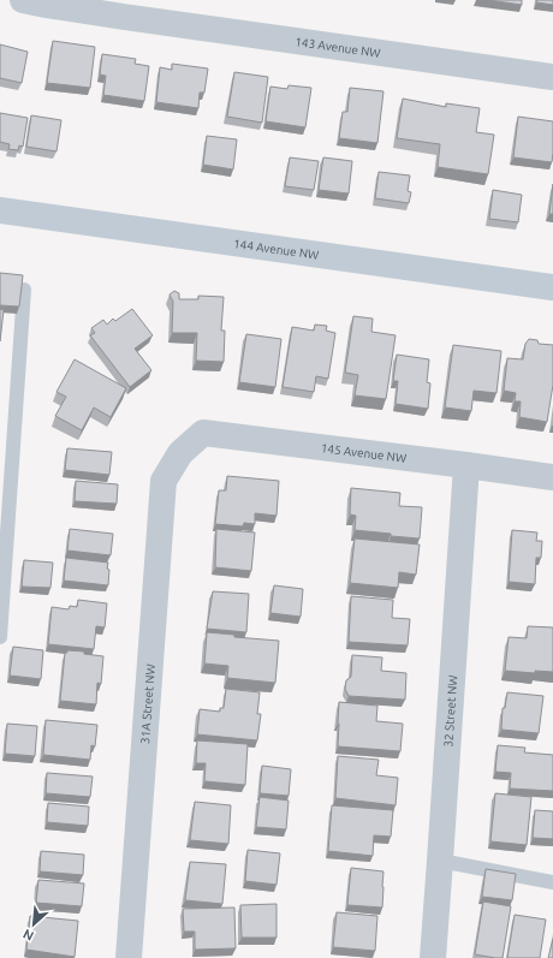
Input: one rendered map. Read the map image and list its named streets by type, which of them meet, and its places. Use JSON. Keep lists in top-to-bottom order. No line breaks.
{"streets":{"main road":["144 Avenue NW"],"street":["143 Avenue NW","145 Avenue NW","31A Street NW","32 Street NW"]},"crossings":[["145 Avenue NW","31A Street NW"],["145 Avenue NW","32 Street NW"]],"north":"bottom left"}
